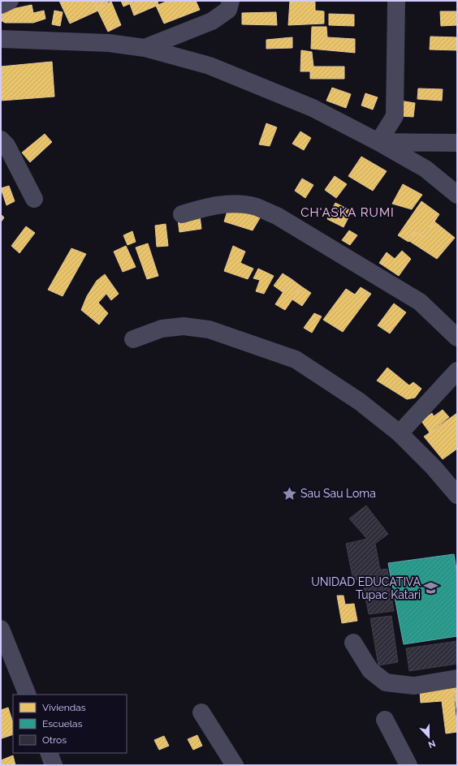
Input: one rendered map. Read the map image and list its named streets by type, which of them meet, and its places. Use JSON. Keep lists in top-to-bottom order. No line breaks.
{"districts":["CH'ASKA RUMI"],"places":{"place":["Sau Sau Loma"],"school or university":["UNIDAD EDUCATIVA Tupac Katari"]},"legend":["Viviendas","Escuelas","Otros"],"north":"bottom"}
